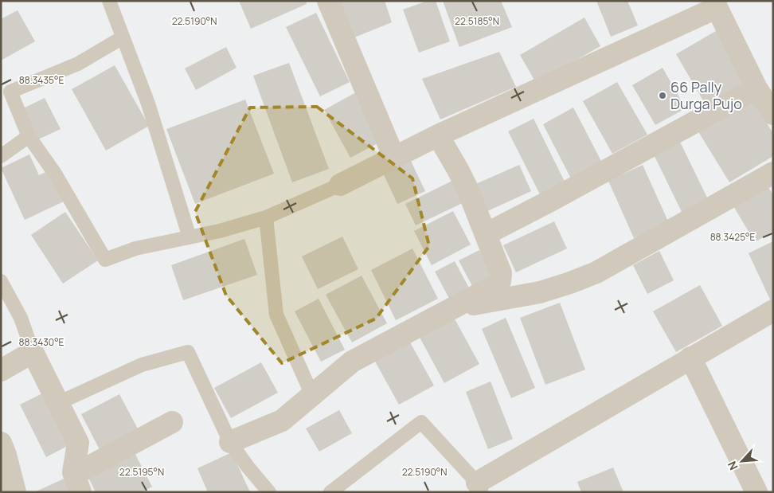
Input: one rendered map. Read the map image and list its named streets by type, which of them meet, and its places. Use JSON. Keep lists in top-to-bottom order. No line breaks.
{"places":["66 Pally Durga Pujo"],"north":"bottom left","coordinates":["22.5190°N","22.5185°N","88.3435°E","88.3425°E","88.3430°E","22.5195°N"]}
